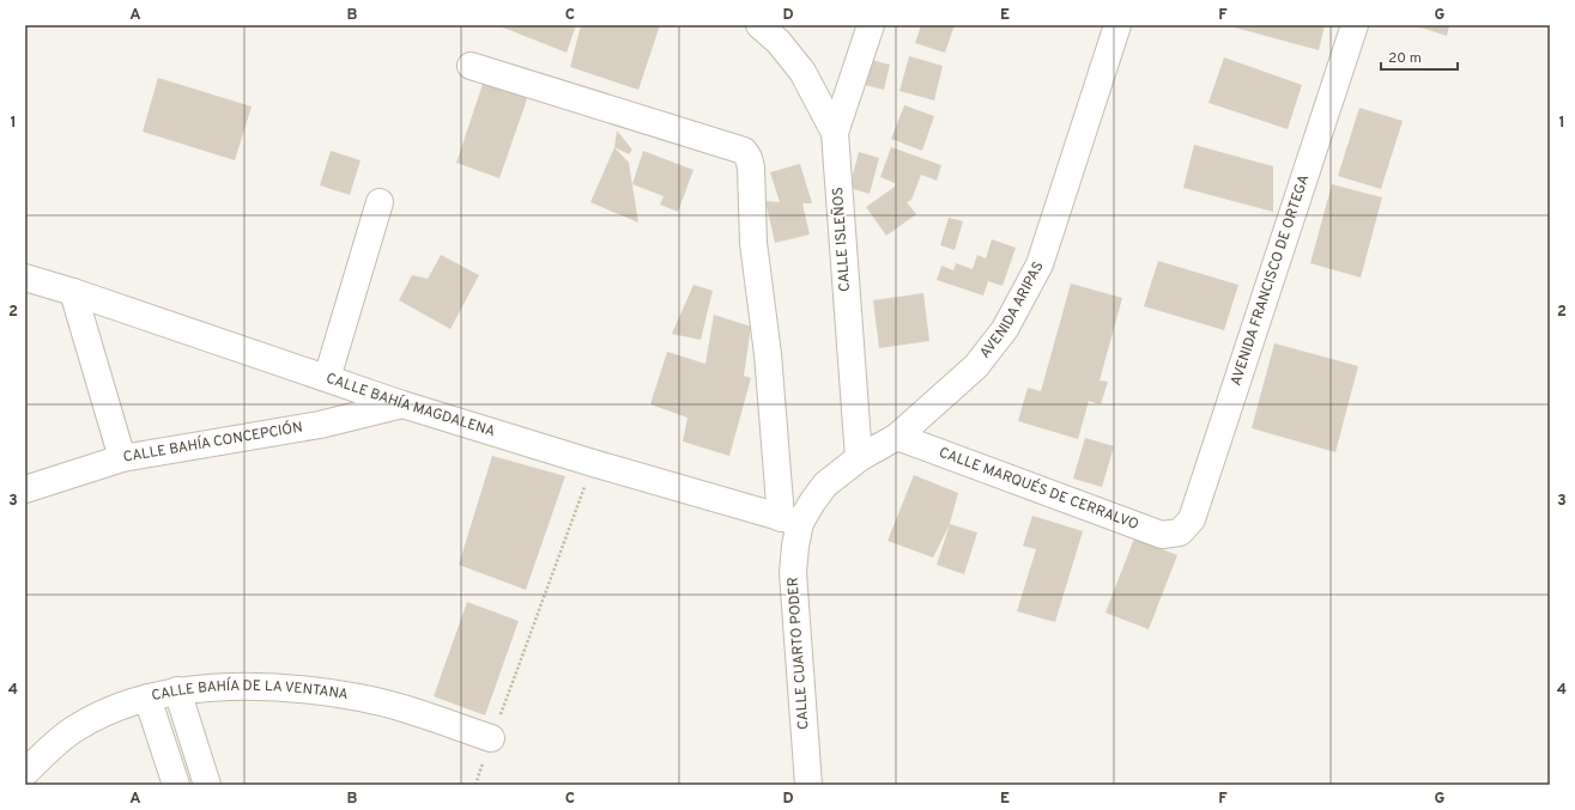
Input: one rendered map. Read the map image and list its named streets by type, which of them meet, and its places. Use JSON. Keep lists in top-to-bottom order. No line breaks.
{"streets":{"street":["CALLE ISLEÑOS","AVENIDA FRANCISCO DE ORTEGA","AVENIDA ARIPAS","CALLE BAHÍA MAGDALENA","CALLE BAHÍA CONCEPCIÓN","CALLE MARQUÉS DE CERRALVO","CALLE CUARTO PODER","CALLE BAHÍA DE LA VENTANA"]},"crossings":[["CALLE ISLEÑOS","AVENIDA ARIPAS"],["AVENIDA FRANCISCO DE ORTEGA","CALLE MARQUÉS DE CERRALVO"],["AVENIDA ARIPAS","CALLE BAHÍA MAGDALENA"],["AVENIDA ARIPAS","CALLE MARQUÉS DE CERRALVO"],["AVENIDA ARIPAS","CALLE CUARTO PODER"],["CALLE BAHÍA MAGDALENA","CALLE BAHÍA CONCEPCIÓN"],["CALLE BAHÍA MAGDALENA","CALLE CUARTO PODER"]],"scale_bar":"20 m","grid":{"columns":["A","B","C","D","E","F","G"],"rows":["1","2","3","4"]}}
